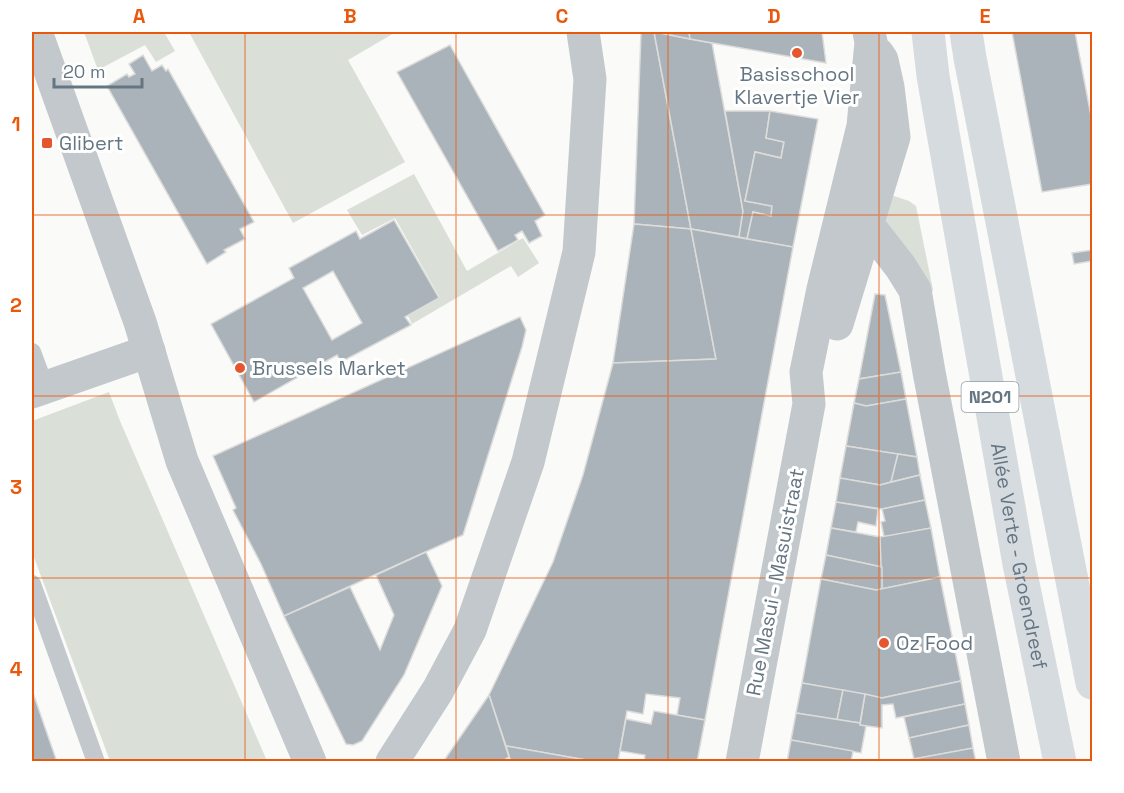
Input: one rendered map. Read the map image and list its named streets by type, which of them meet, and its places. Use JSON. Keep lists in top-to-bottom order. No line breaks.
{"streets":{"main road":["N201","Allée Verte - Groendreef"],"street":["Rue Masui - Masuistraat"]},"places":{"other":["Basisschool Klavertje Vier","Brussels Market","Oz Food"],"transit":["Glibert"]},"scale_bar":"20 m","grid":{"columns":["A","B","C","D","E"],"rows":["1","2","3","4"]}}
